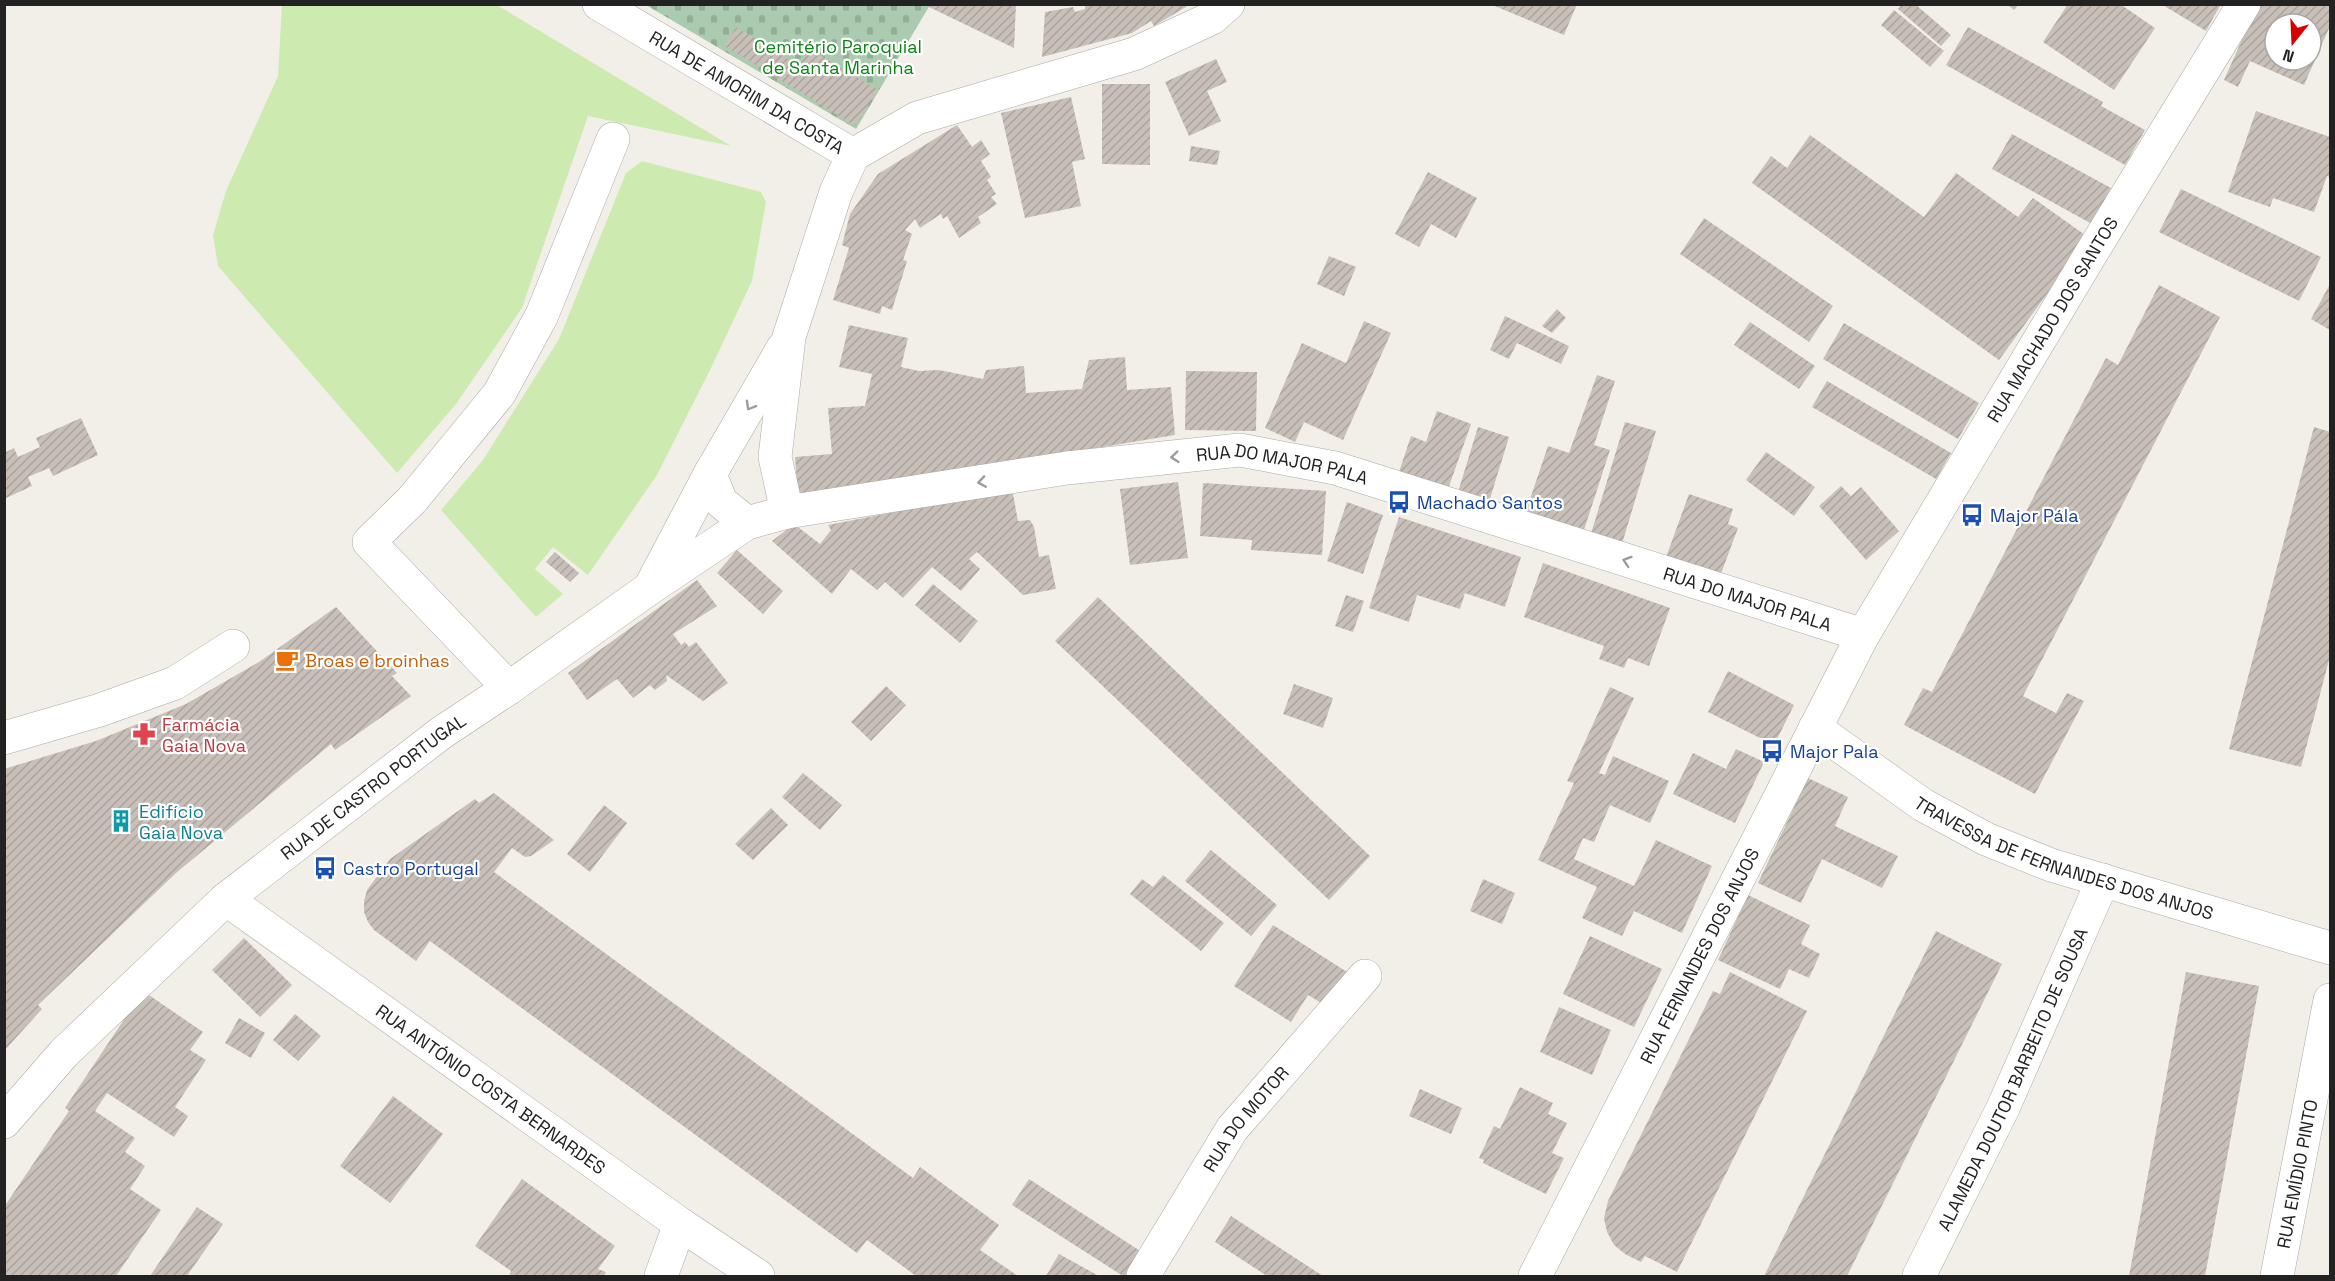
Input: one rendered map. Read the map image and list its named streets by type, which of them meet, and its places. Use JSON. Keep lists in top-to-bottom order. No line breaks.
{"streets":{"street":["RUA DE AMORIM DA COSTA","RUA MACHADO DOS SANTOS","RUA DO MAJOR PALA","RUA DE CASTRO PORTUGAL","TRAVESSA DE FERNANDES DOS ANJOS","RUA FERNANDES DOS ANJOS","ALAMEDA DOUTOR BARBEITO DE SOUSA","RUA ANTÓNIO COSTA BERNARDES","RUA DO MOTOR","RUA EMÍDIO PINTO"]},"crossings":[["RUA DE AMORIM DA COSTA","RUA DO MAJOR PALA"],["RUA DE AMORIM DA COSTA","RUA DE CASTRO PORTUGAL"],["RUA MACHADO DOS SANTOS","RUA DO MAJOR PALA"],["RUA MACHADO DOS SANTOS","RUA FERNANDES DOS ANJOS"],["RUA DO MAJOR PALA","RUA DE CASTRO PORTUGAL"],["RUA DO MAJOR PALA","RUA FERNANDES DOS ANJOS"],["RUA DE CASTRO PORTUGAL","RUA ANTÓNIO COSTA BERNARDES"],["TRAVESSA DE FERNANDES DOS ANJOS","RUA FERNANDES DOS ANJOS"],["TRAVESSA DE FERNANDES DOS ANJOS","ALAMEDA DOUTOR BARBEITO DE SOUSA"]],"one_way":["RUA DO MAJOR PALA"],"parks":["Cemitério Paroquial de Santa Marinha"],"places":{"bus stop":["Machado Santos","Major Pála","Major Pala","Castro Portugal"],"cafe":["Broas e broinhas"],"pharmacy":["Farmácia Gaia Nova"],"building":["Edifício Gaia Nova"]},"north":"bottom"}
